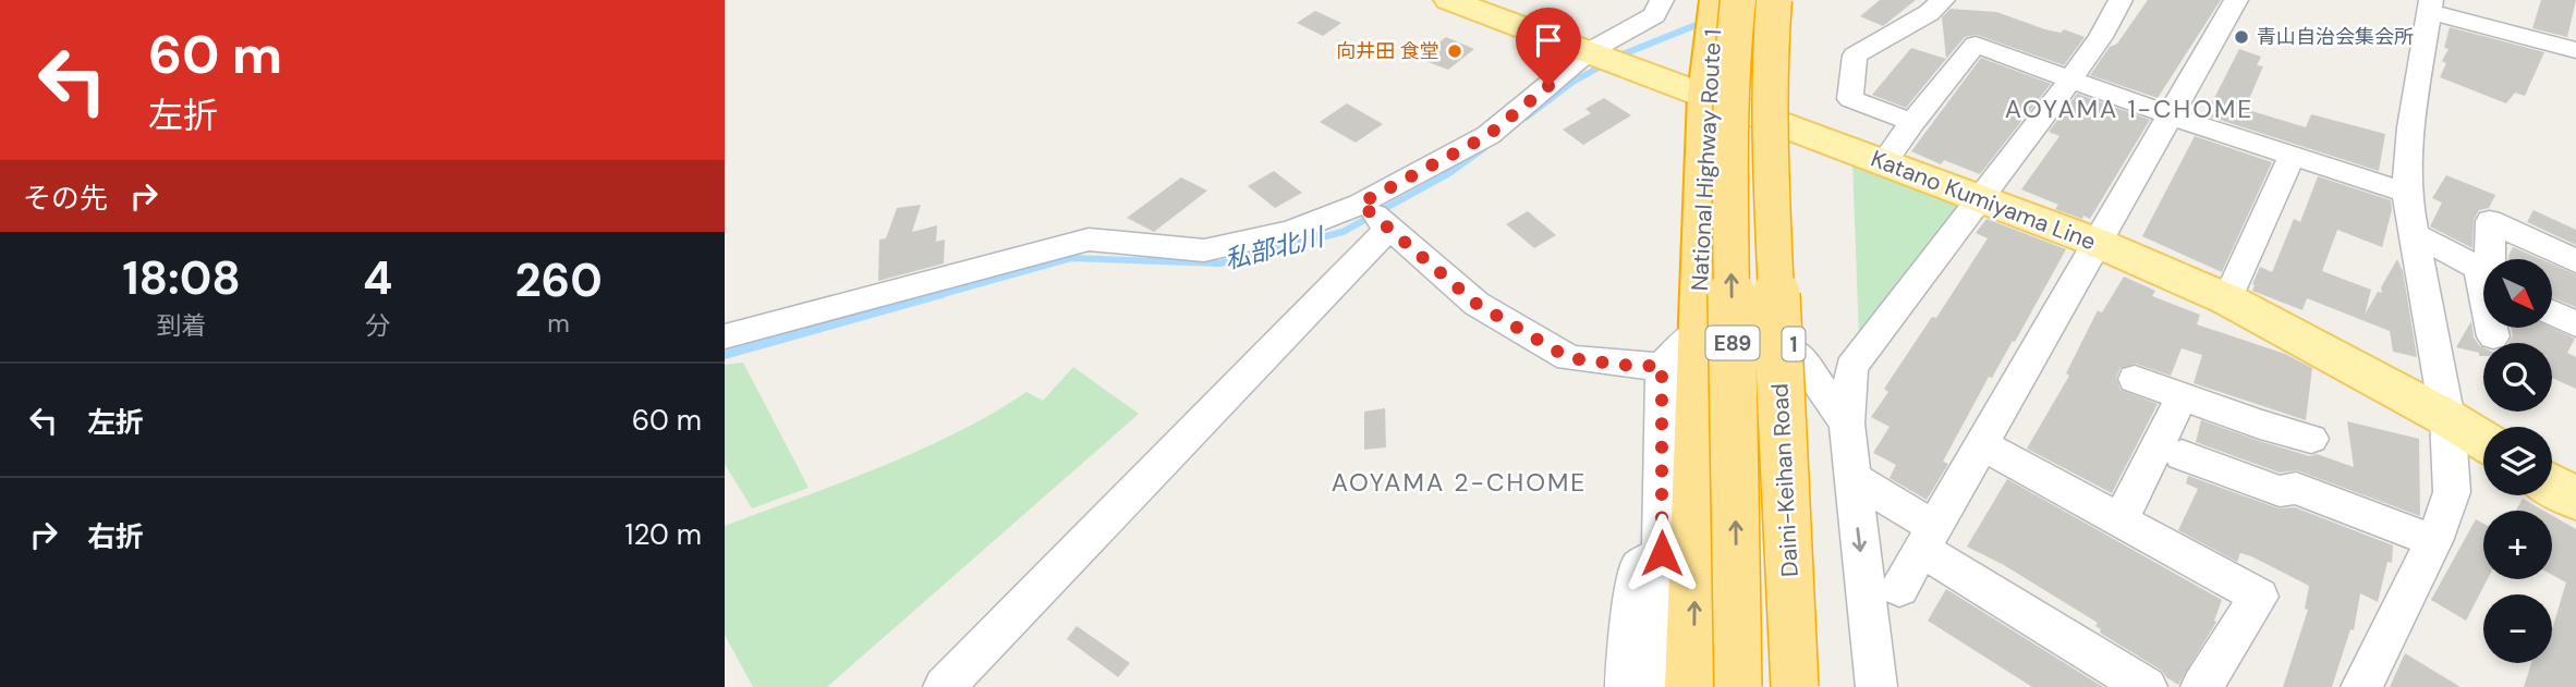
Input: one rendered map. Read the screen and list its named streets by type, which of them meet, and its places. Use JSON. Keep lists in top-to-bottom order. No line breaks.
{"streets":{"highway":["National Highway Route 1","E89","1","Daini-Keihan Road"],"main road":["Katano Kumiyama Line"]},"crossings":[["National Highway Route 1","Katano Kumiyama Line"],["Katano Kumiyama Line","1"]],"districts":["AOYAMA 1-CHOME","AOYAMA 2-CHOME"],"water":["私部北川"],"places":["青山自治会集会所","向井田 食堂"],"north":"bottom right","page":{"turn":["60 m","左折"],"then":"その先","eta":["18:08","到着","4","分","260","m"],"map_buttons":["+","−"],"list":[{"name":"左折","value":"60 m"},{"name":"右折","value":"120 m"}]}}
